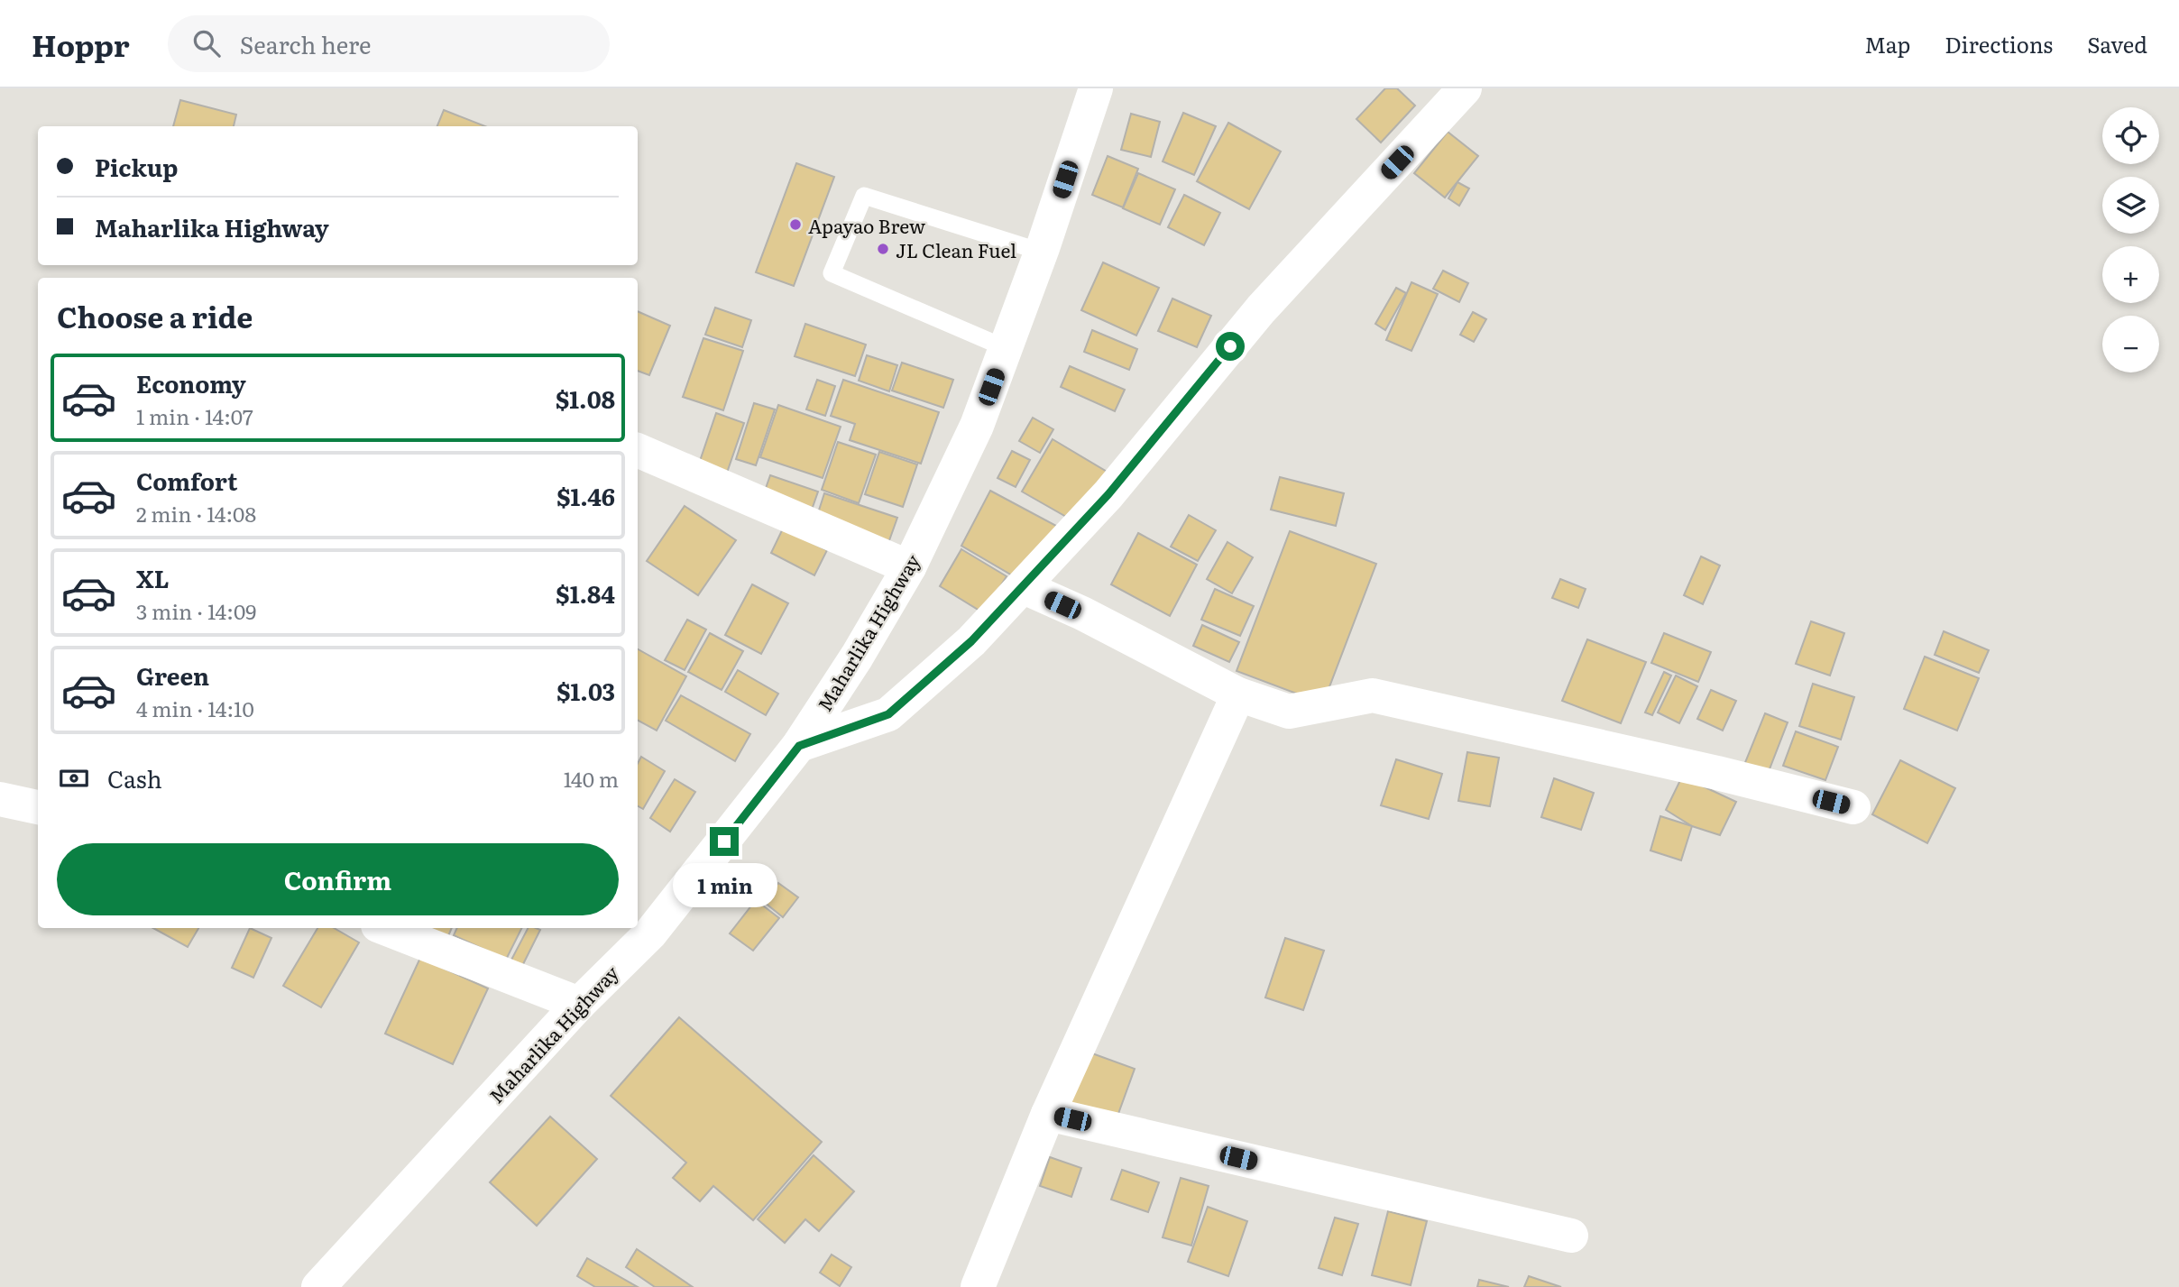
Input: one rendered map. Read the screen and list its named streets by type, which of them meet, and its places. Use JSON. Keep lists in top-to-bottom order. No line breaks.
{"streets":{"street":["Maharlika Highway"]},"places":["Apayao Brew","JL Clean Fuel"],"page":{"header":"Hoppr","search":"Search here","nav":["Map","Directions","Saved"],"map_buttons":["+","−"],"banner":["Pickup","Maharlika Highway"],"heading":"Choose a ride","list":[{"name":"Economy","note":"1 min · 14:07","value":"$1.08"},{"name":"Comfort","note":"2 min · 14:08","value":"$1.46"},{"name":"XL","note":"3 min · 14:09","value":"$1.84"},{"name":"Green","note":"4 min · 14:10","value":"$1.03"}],"pay":["Cash","140 m"],"buttons":"Confirm","bubble":"1 min"}}
